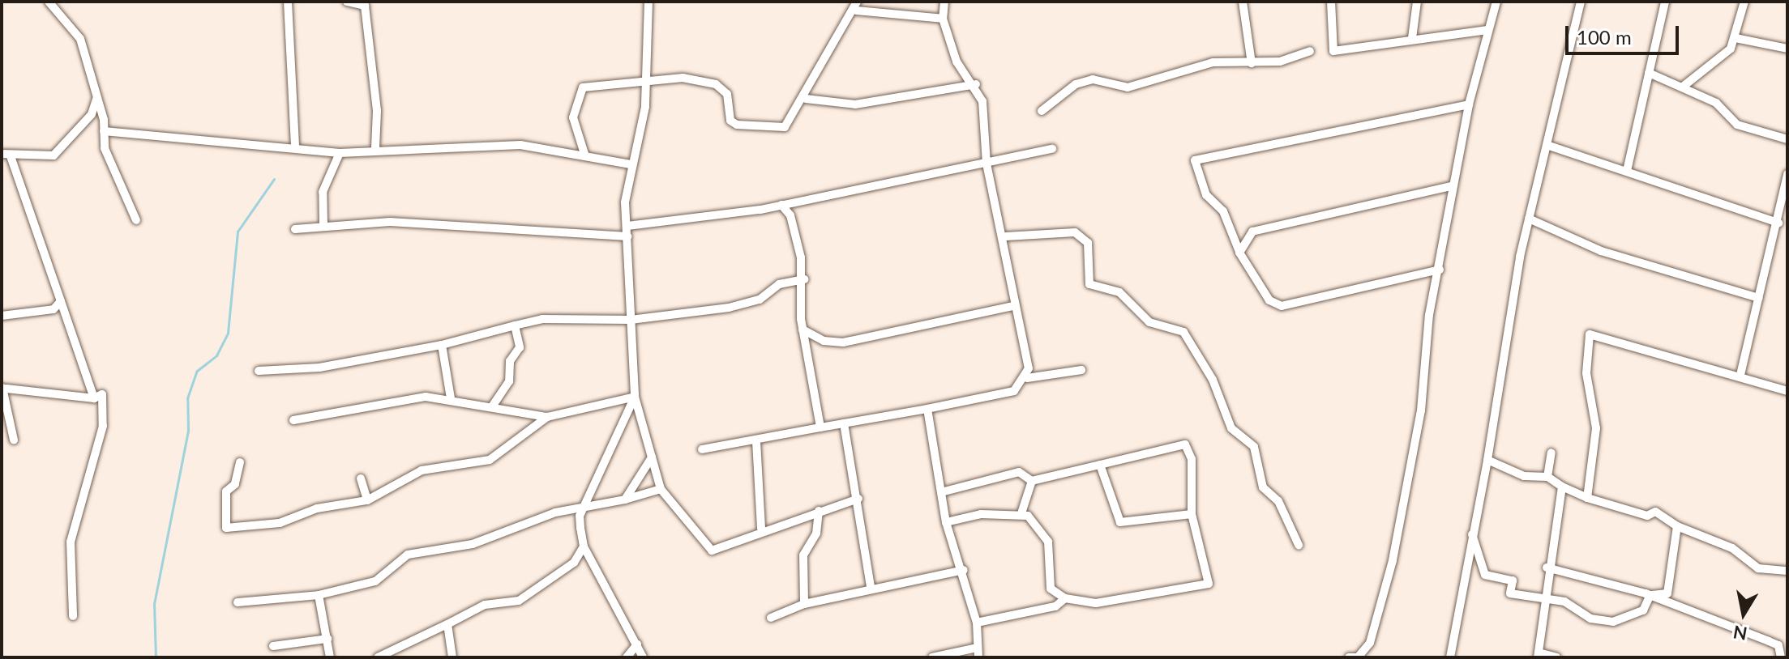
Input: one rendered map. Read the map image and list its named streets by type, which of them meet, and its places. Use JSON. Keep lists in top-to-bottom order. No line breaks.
{"scale_bar":"100 m","north":"bottom"}
